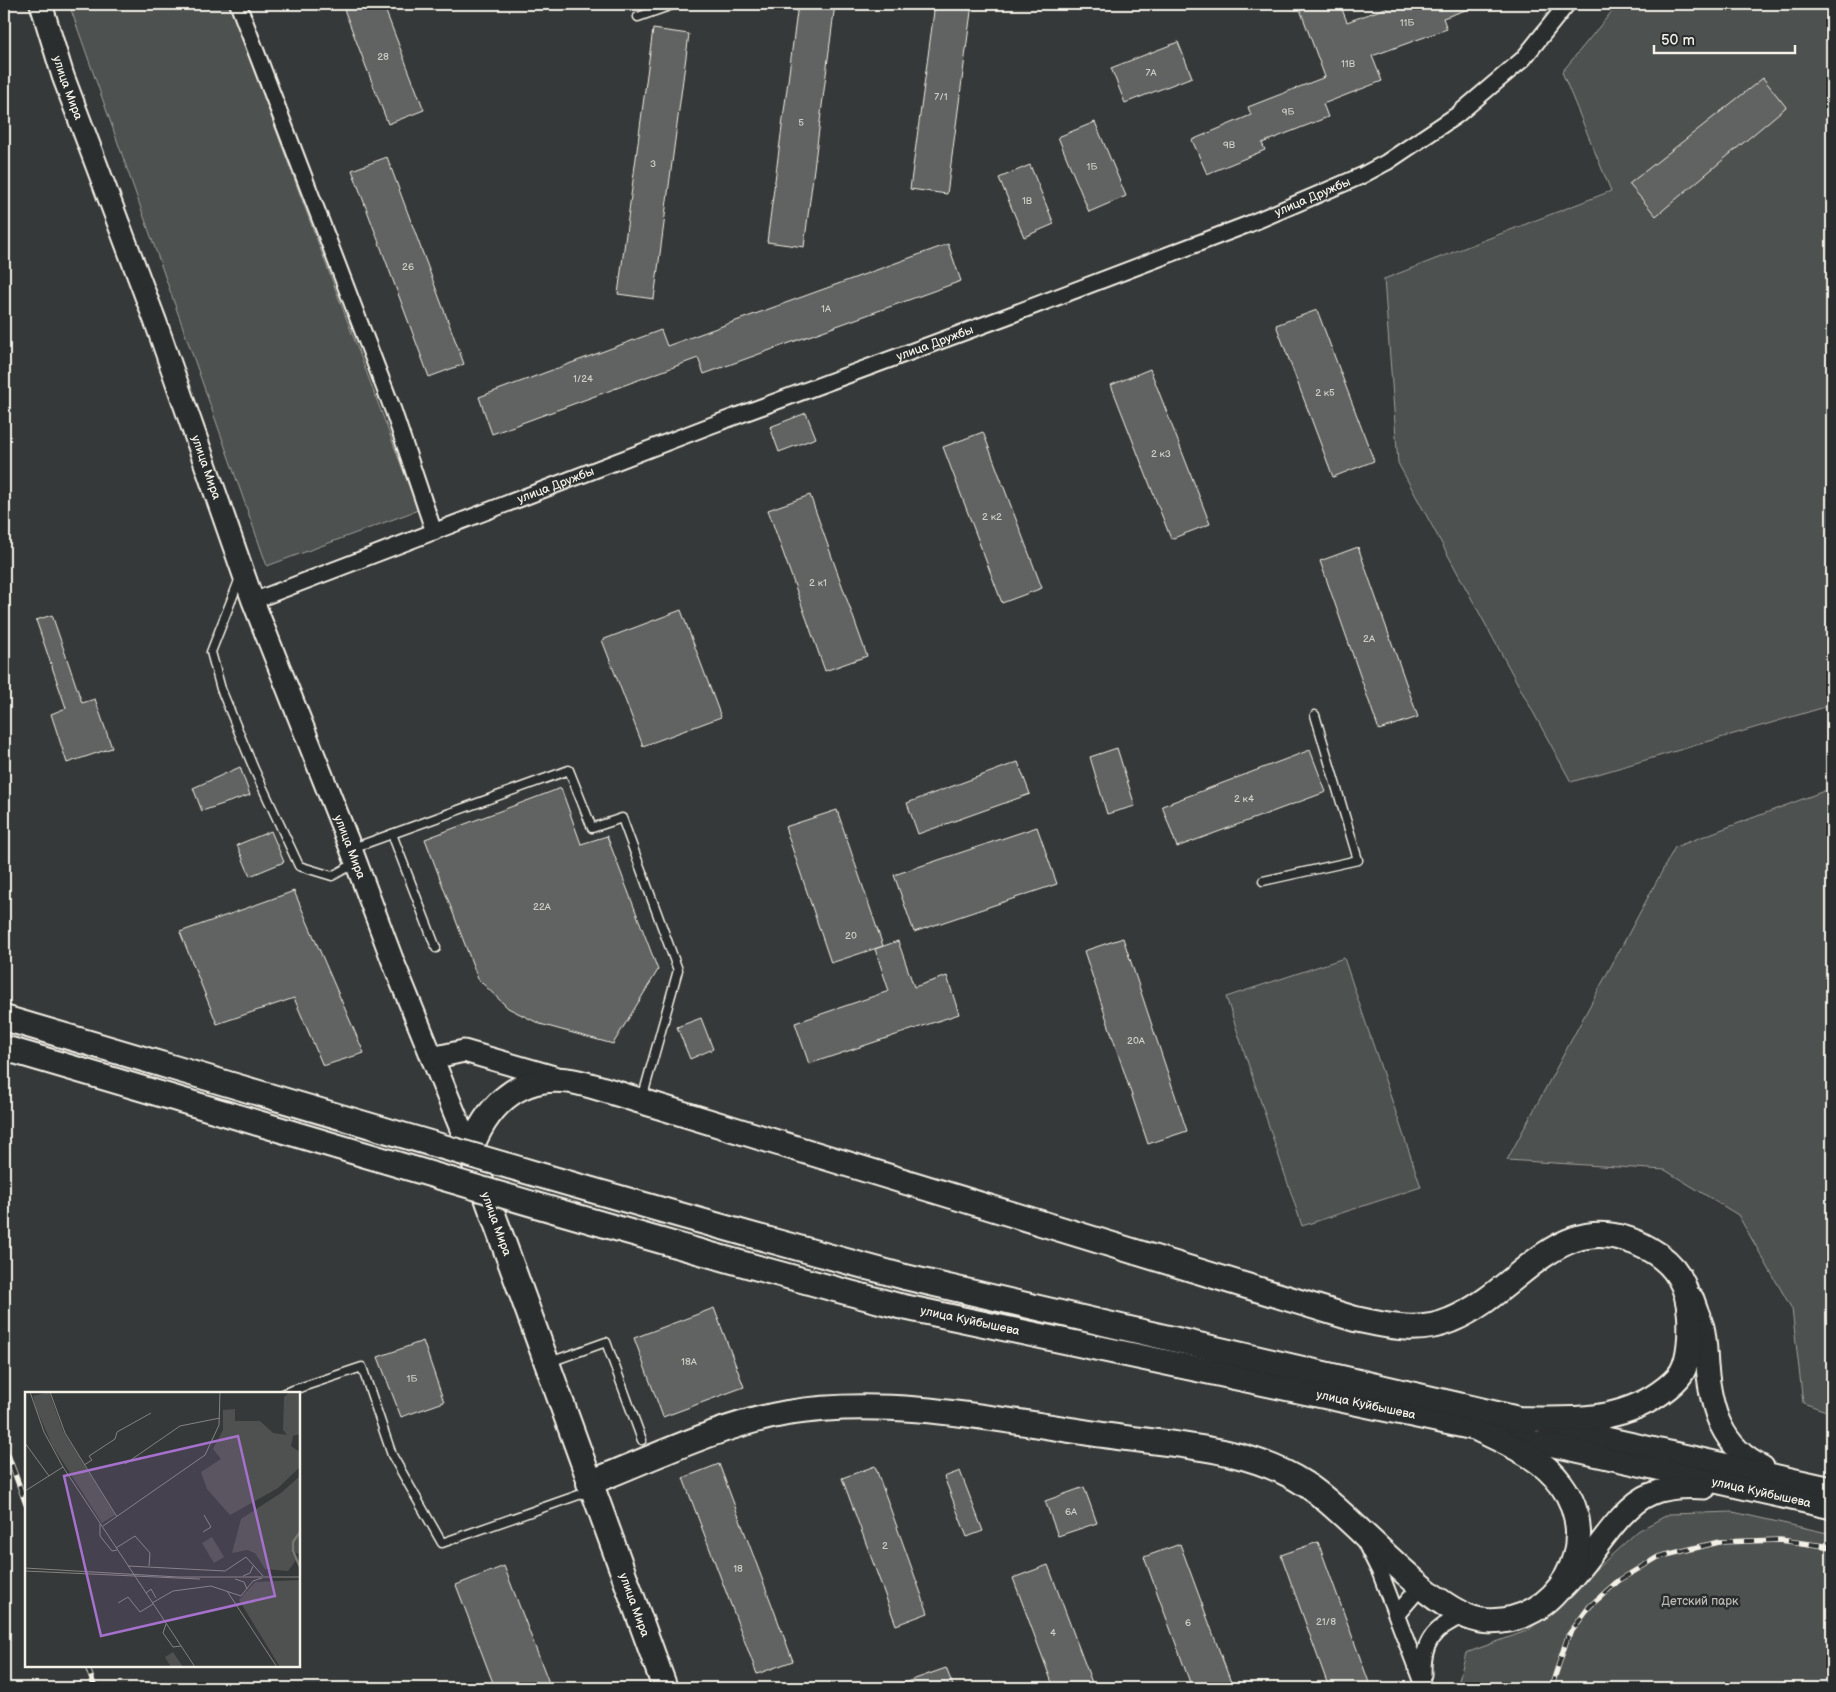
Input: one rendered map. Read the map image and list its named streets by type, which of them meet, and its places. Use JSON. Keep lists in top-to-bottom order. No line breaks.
{"streets":{"main road":["улица Мира","улица Куйбышева"],"street":["улица Дружбы"]},"crossings":[["улица Мира","улица Дружбы"]],"parks":["Детский парк"],"house_numbers":["11Б","28","11В","7А","7/1","9Б","5","9В","3","1Б","1В","26","1А","1/24","2 к5","2 к3","2 к2","2 к1","2А","2 к4","22А","20","20А","18А","1Б","6А","2","18","21/8","6","4"],"scale_bar":"50 m"}
